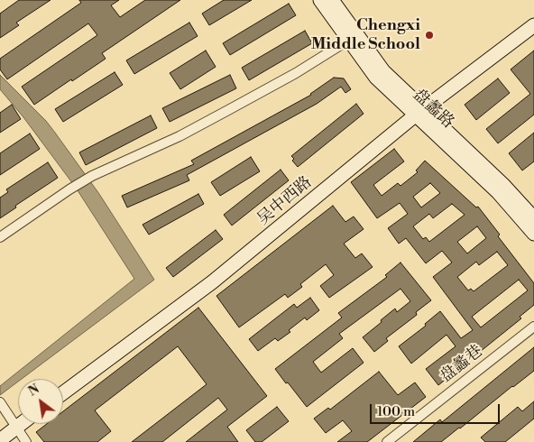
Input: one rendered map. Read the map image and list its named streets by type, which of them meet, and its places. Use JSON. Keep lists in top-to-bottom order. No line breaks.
{"streets":{"main road":["盘蠡路","吴中西路"],"street":["盘蠡巷"]},"crossings":[["盘蠡路","吴中西路"]],"places":["Chengxi Middle School"],"scale_bar":"100 m","north":"top left"}
